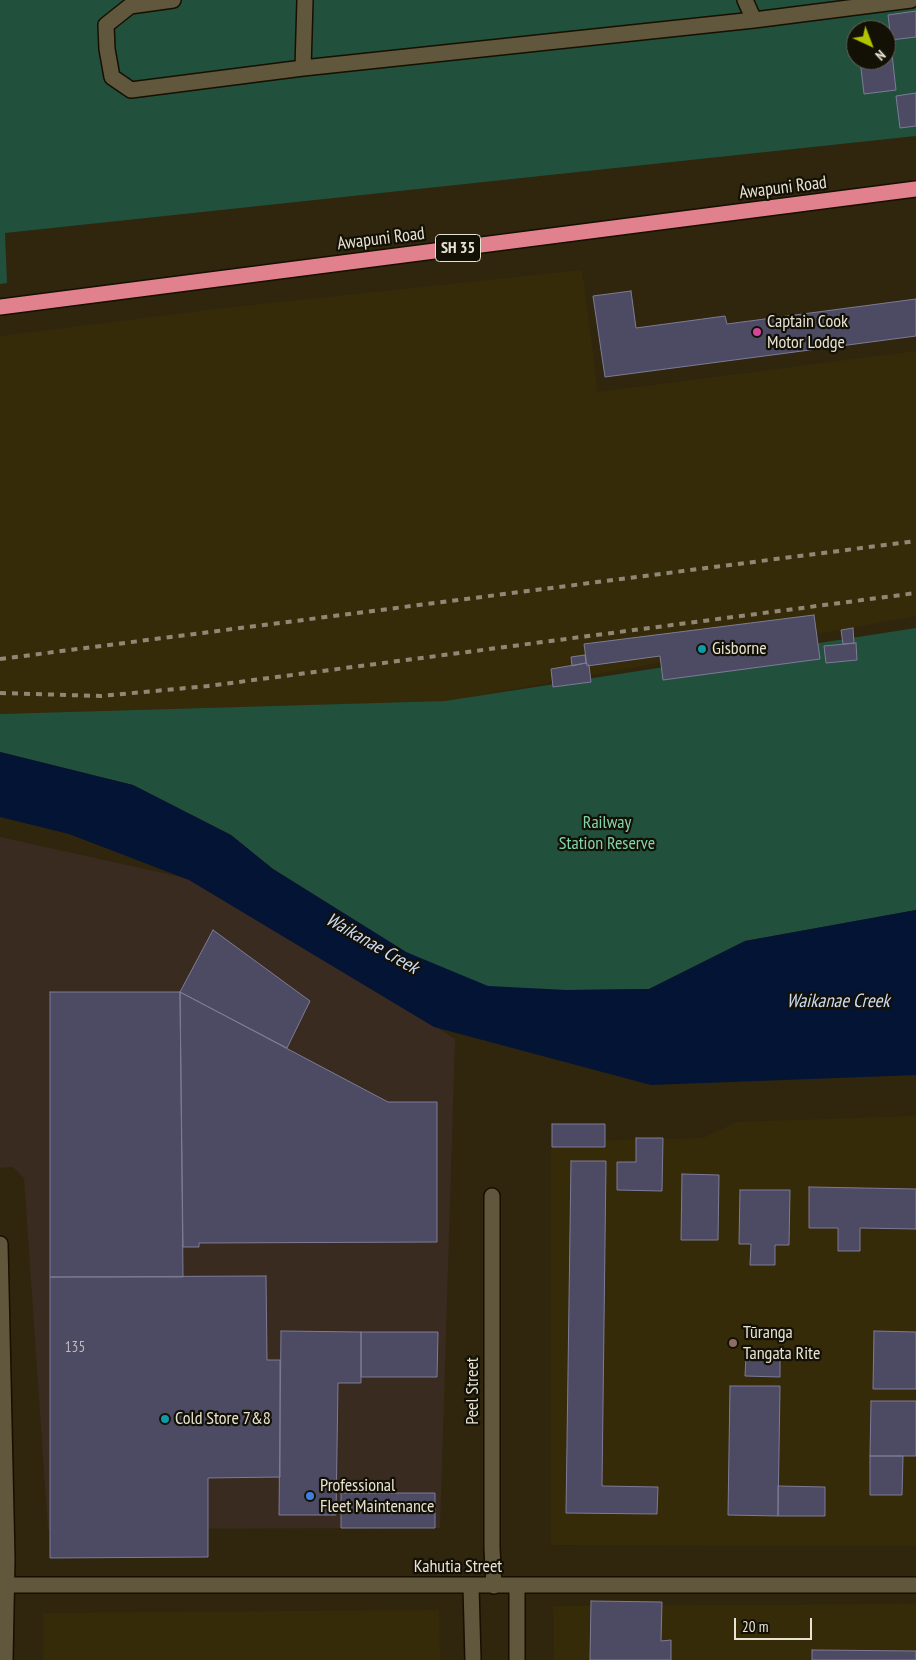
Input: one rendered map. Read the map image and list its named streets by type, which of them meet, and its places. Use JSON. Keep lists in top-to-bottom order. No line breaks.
{"streets":{"highway":["Awapuni Road","SH 35"],"street":["Peel Street","Kahutia Street"]},"crossings":[["Peel Street","Kahutia Street"]],"water":["Waikanae Creek"],"parks":["Railway Station Reserve"],"places":["Captain Cook Motor Lodge","Gisborne","Tūranga Tangata Rite","Cold Store 7&8","Professional Fleet Maintenance"],"house_numbers":["135"],"scale_bar":"20 m","north":"bottom right"}
